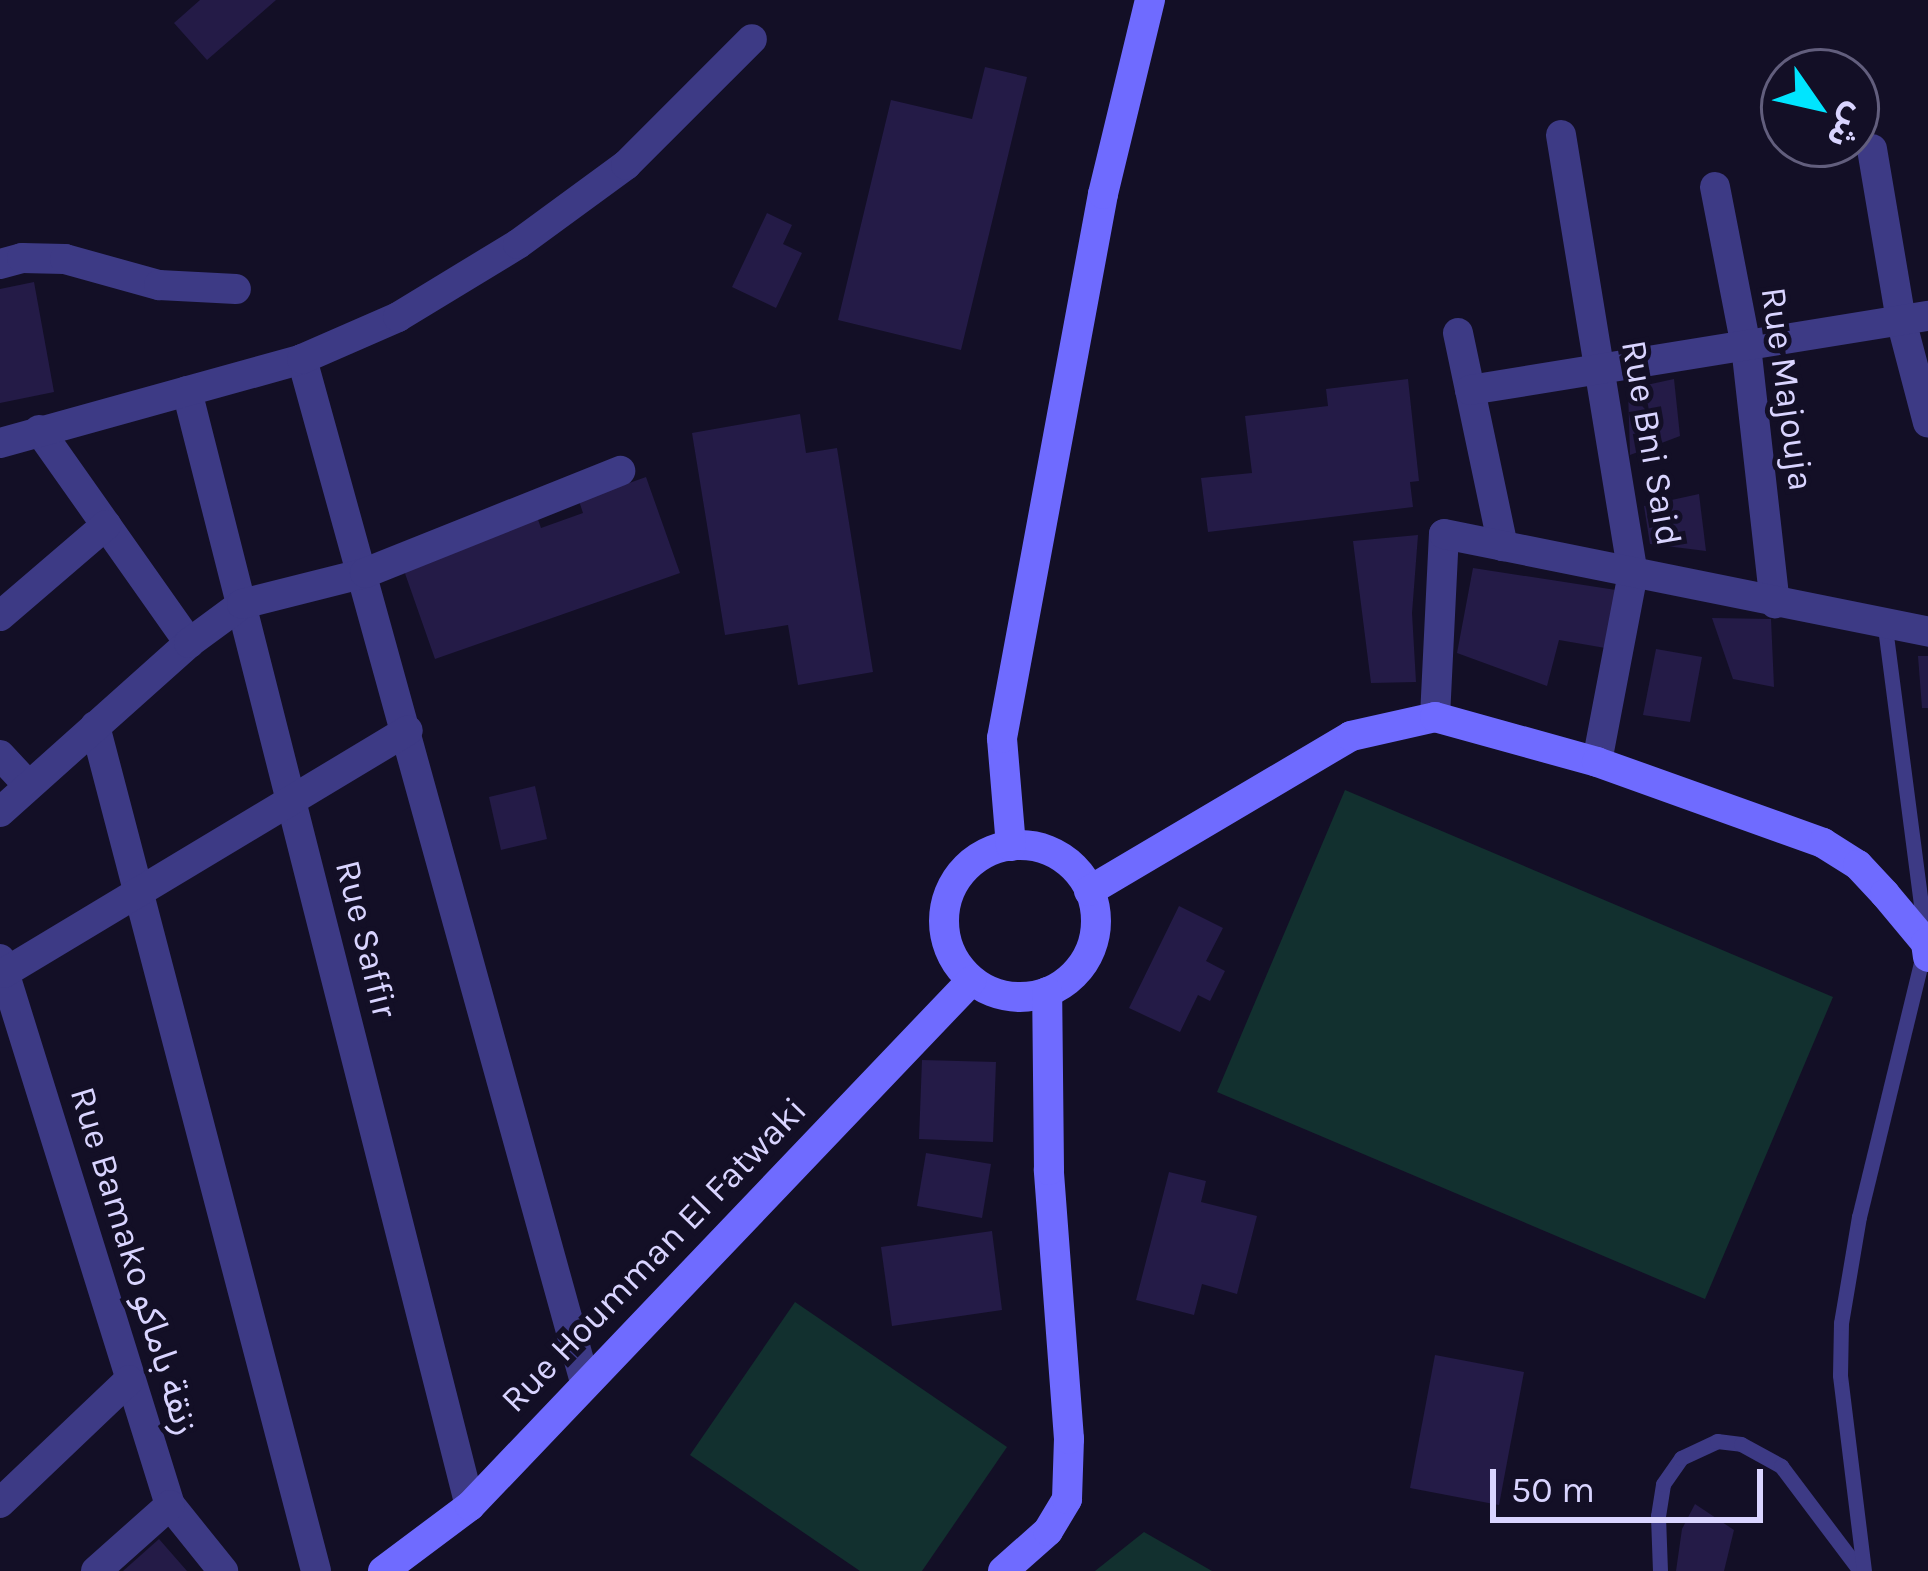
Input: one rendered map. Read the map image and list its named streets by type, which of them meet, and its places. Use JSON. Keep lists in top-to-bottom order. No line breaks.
{"streets":{"street":["Rue Majouja","Rue Bni Said","Rue Saffir","Rue Houmman El Fatwaki","Rue Bamako زنقة باماكو"]},"crossings":[["Rue Saffir","Rue Houmman El Fatwaki"]],"scale_bar":"50 m","north":"bottom right"}
